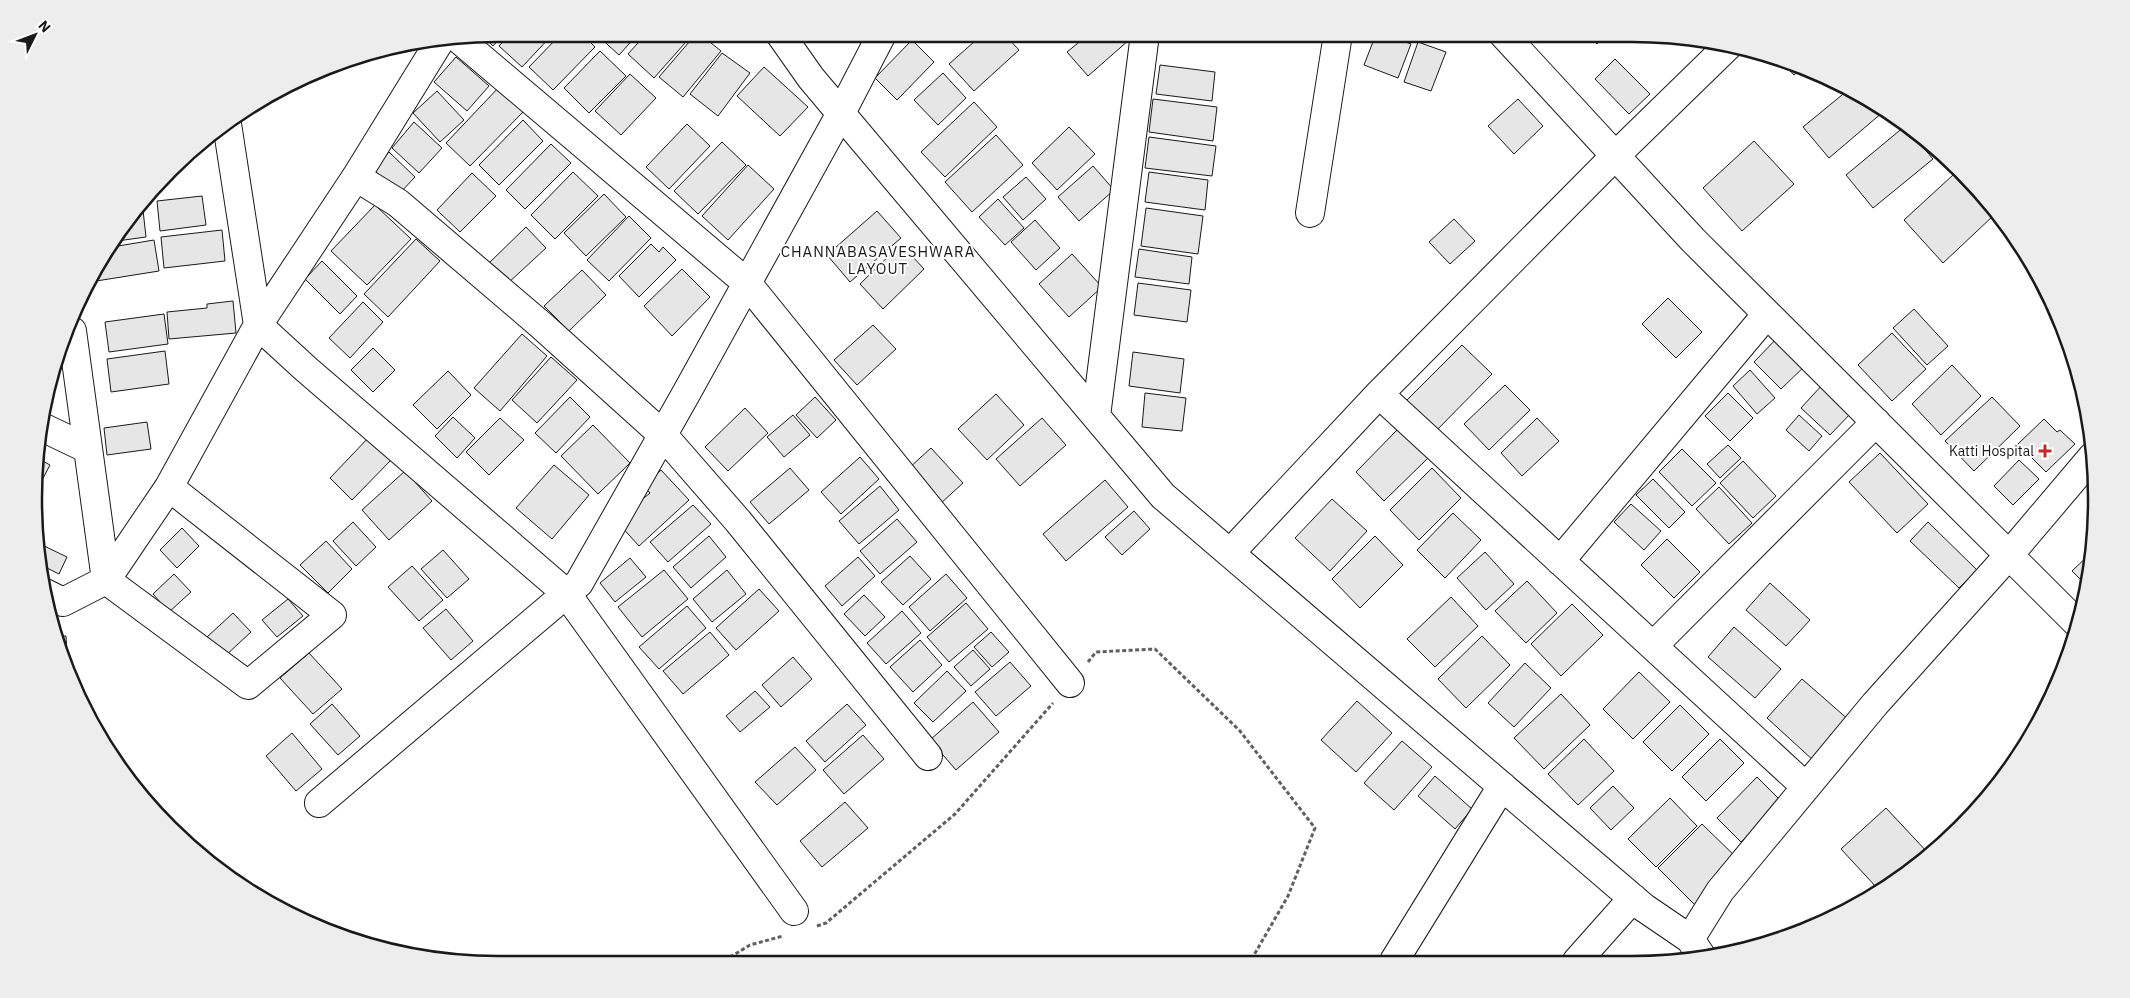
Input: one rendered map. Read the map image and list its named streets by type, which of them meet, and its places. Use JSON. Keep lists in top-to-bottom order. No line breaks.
{"districts":["CHANNABASAVESHWARA LAYOUT"],"places":{"health":["Katti Hospital"]},"north":"top right"}
